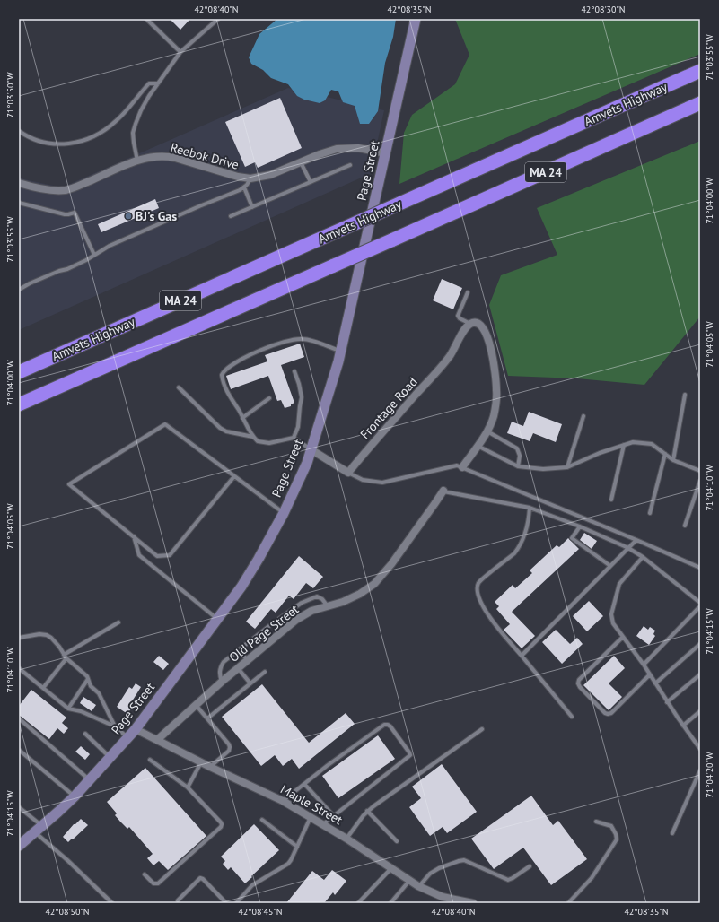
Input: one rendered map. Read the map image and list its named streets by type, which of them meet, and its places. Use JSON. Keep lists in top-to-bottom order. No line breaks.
{"streets":{"highway":["Amvets Highway","MA 24"],"main road":["Page Street"],"street":["Reebok Drive","Frontage Road","Old Page Street","Maple Street"]},"crossings":[["Reebok Drive","Page Street"],["Page Street","Maple Street"],["Old Page Street","Maple Street"]],"places":["BJ's Gas"],"coordinates":["42°08'40\"N","42°08'35\"N","42°08'30\"N","71°03'55\"W","71°03'50\"W","71°04'00\"W","71°04'05\"W","71°04'10\"W","71°04'15\"W","71°04'20\"W","42°08'50\"N","42°08'45\"N"]}
